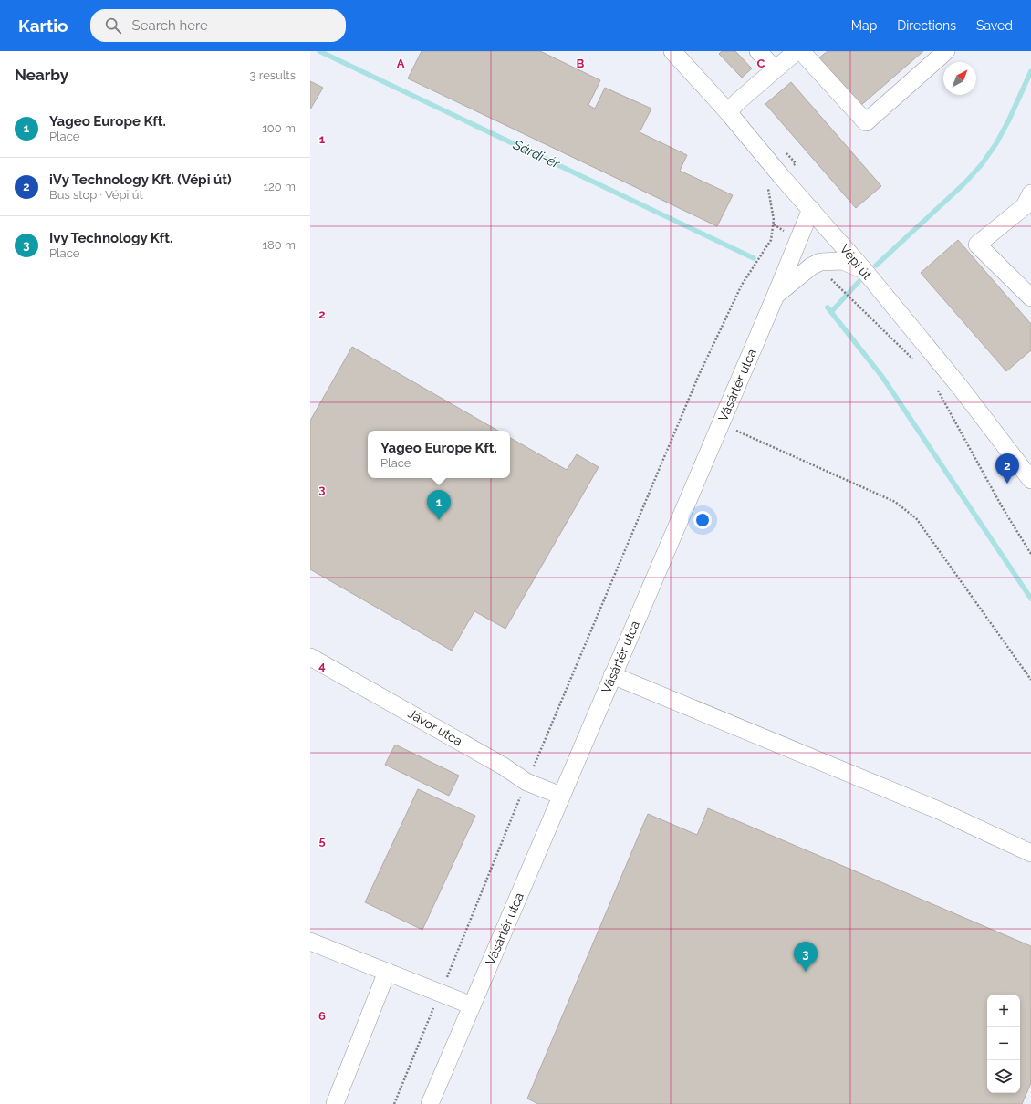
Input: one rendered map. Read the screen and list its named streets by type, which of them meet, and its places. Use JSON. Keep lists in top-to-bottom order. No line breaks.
{"streets":{"street":["Vépi út","Vásártér utca","Jávor utca"]},"crossings":[["Vépi út","Vásártér utca"],["Vásártér utca","Jávor utca"]],"water":["Sárdi-ér"],"north":"top right","page":{"header":"Kartio","search":"Search here","nav":["Map","Directions","Saved"],"heading":["Nearby","3 results"],"list":[{"mark":"1","name":"Yageo Europe Kft.","note":"Place","value":"100 m"},{"mark":"2","name":"iVy Technology Kft. (Vépi út)","note":"Bus stop · Vépi út","value":"120 m"},{"mark":"3","name":"Ivy Technology Kft.","note":"Place","value":"180 m"}],"popup":["Yageo Europe Kft.","Place"],"pins":["2","1","3"],"map_buttons":["+","−"]},"grid":{"columns":["A","B","C"],"rows":["1","2","3","4","5","6"]}}
